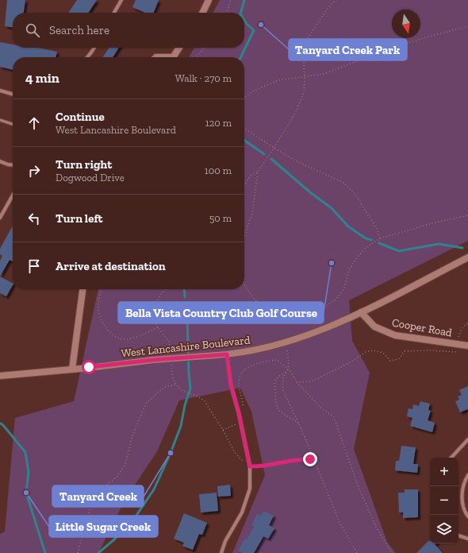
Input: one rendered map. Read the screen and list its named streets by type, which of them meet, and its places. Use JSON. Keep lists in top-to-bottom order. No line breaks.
{"streets":{"main road":["Cooper Road","West Lancashire Boulevard"]},"crossings":[["Cooper Road","West Lancashire Boulevard"]],"places":["Tanyard Creek Park","Bella Vista Country Club Golf Course","Tanyard Creek","Little Sugar Creek"],"north":"bottom","page":{"search":"Search here","heading":["4 min","Walk · 270 m"],"list":[["Continue","West Lancashire Boulevard","120 m"],["Turn right","Dogwood Drive","100 m"],["Turn left","50 m"],"Arrive at destination"],"map_buttons":["+","−"]}}
